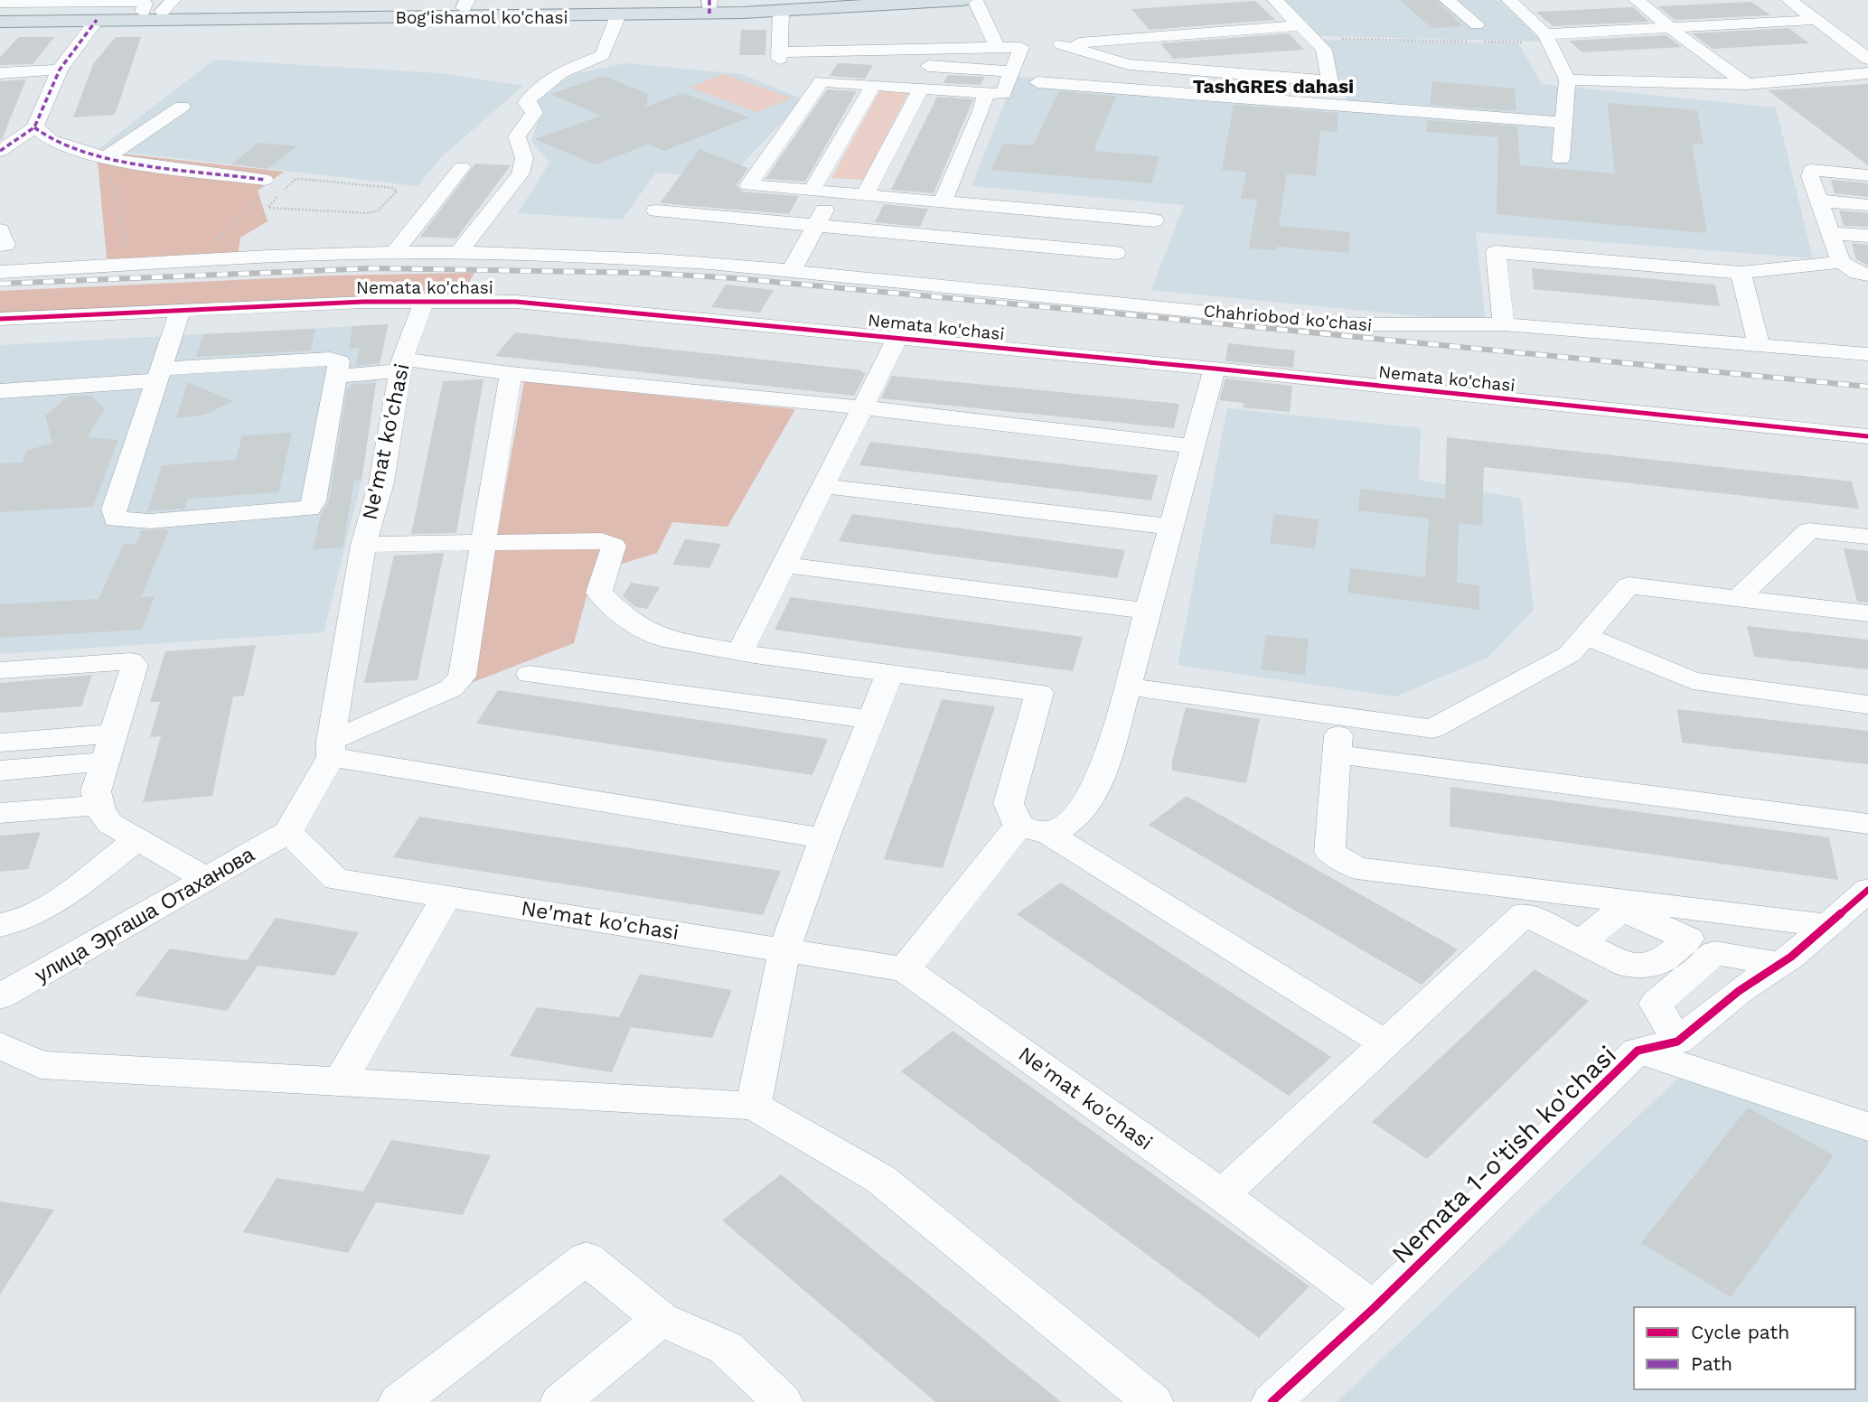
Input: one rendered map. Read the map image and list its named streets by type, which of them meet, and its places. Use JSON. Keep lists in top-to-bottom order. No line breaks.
{"streets":{"main road":["Bog'ishamol ko'chasi"],"street":["Nemata ko'chasi","Chahriobod ko'chasi","Ne'mat ko'chasi","улица Эргаша Отаханова","Nemata 1-o'tish ko'chasi"]},"crossings":[["Nemata ko'chasi","Ne'mat ko'chasi"],["Ne'mat ko'chasi","улица Эргаша Отаханова"],["Ne'mat ko'chasi","Nemata 1-o'tish ko'chasi"]],"districts":["TashGRES dahasi"],"legend":["Cycle path","Path"]}
